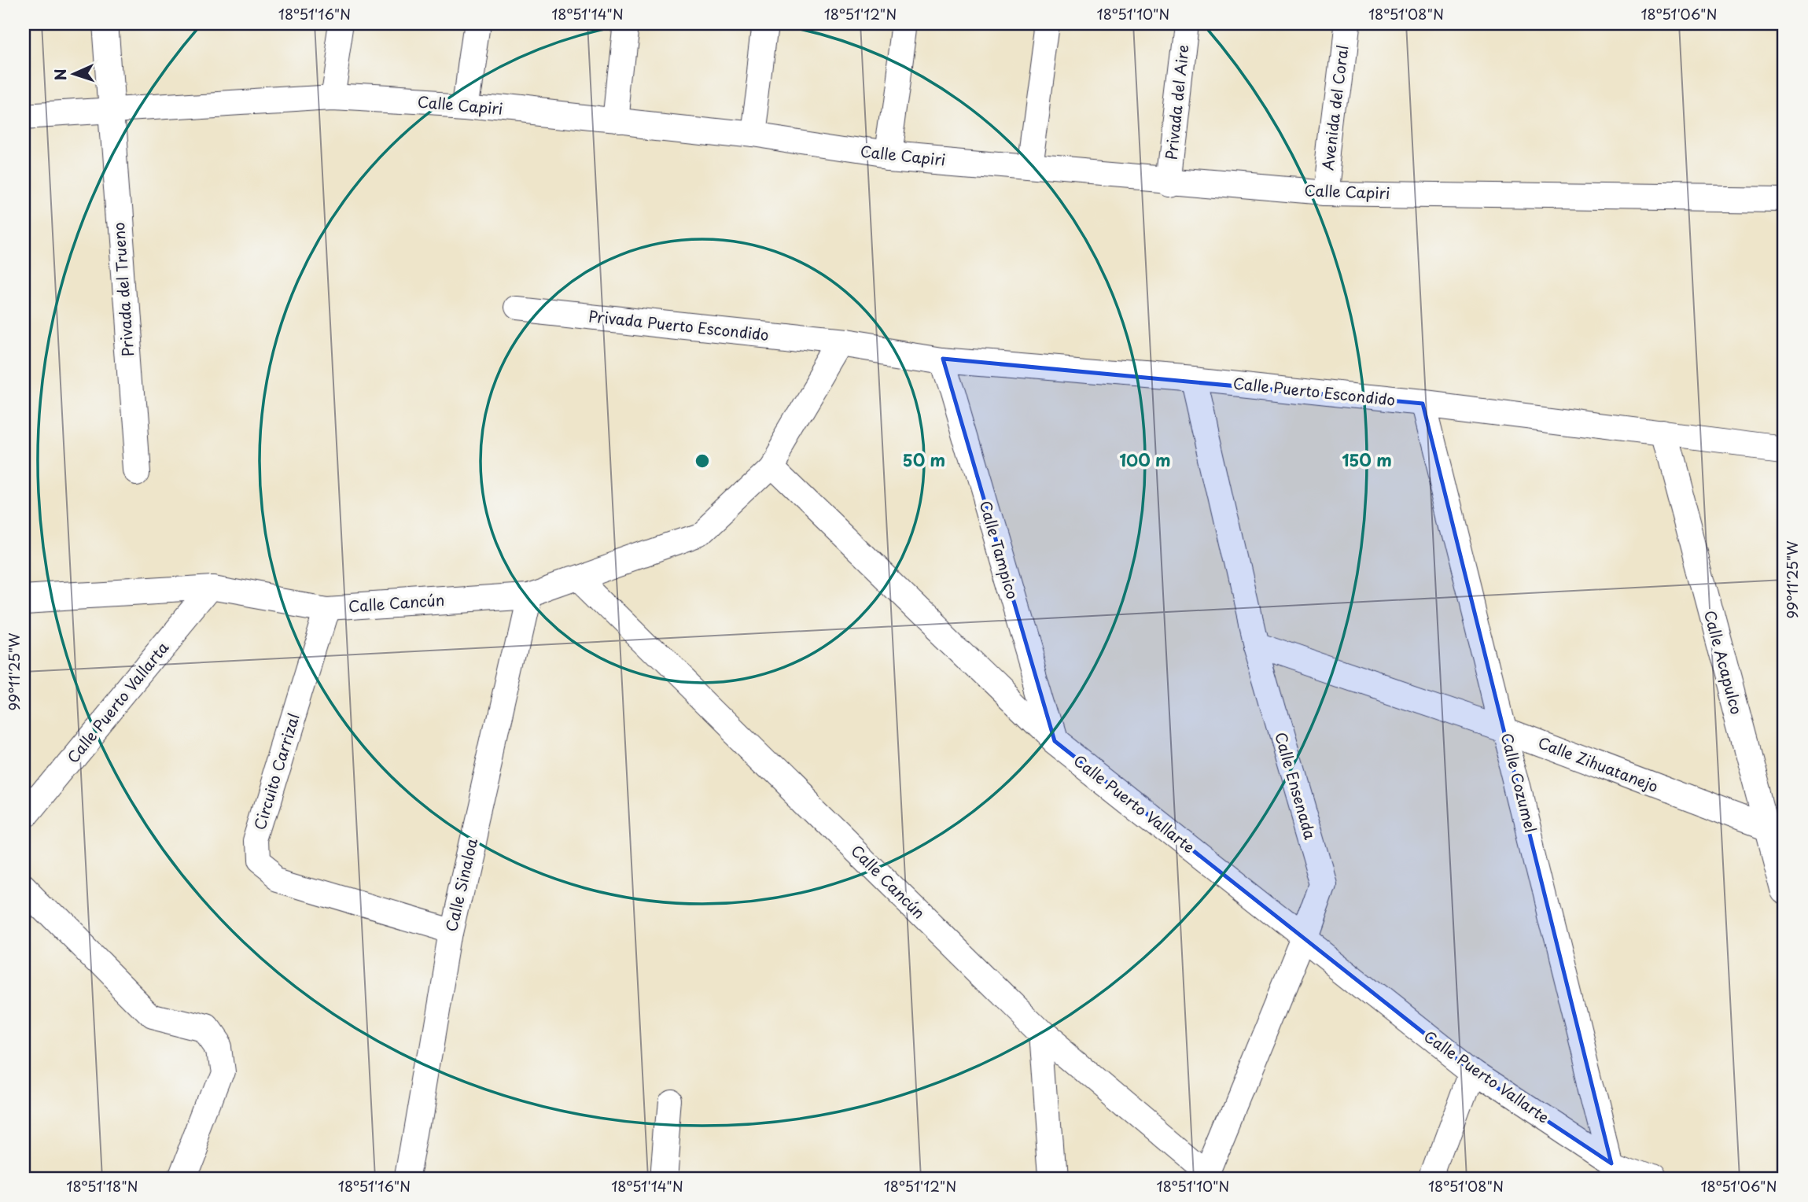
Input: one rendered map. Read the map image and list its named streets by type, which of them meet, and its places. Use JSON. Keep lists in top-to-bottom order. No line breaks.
{"streets":{"street":["Privada del Aire","Calle Capiri","Avenida del Coral","Privada del Trueno","Privada Puerto Escondido","Calle Puerto Escondido","Calle Tampico","Calle Cancún","Calle Acapulco","Calle Puerto Vallarta","Calle Zihuatanejo","Circuito Carrizal","Calle Cozumel","Calle Ensenada","Calle Puerto Vallarte","Calle Sinaloa"]},"crossings":[["Privada del Aire","Calle Capiri"],["Calle Capiri","Avenida del Coral"],["Calle Capiri","Privada del Trueno"],["Privada Puerto Escondido","Calle Puerto Escondido"],["Calle Puerto Escondido","Calle Tampico"],["Calle Puerto Escondido","Calle Acapulco"],["Calle Puerto Escondido","Calle Cozumel"],["Calle Puerto Escondido","Calle Ensenada"],["Calle Tampico","Calle Puerto Vallarte"],["Calle Cancún","Calle Puerto Vallarta"],["Calle Cancún","Circuito Carrizal"],["Calle Cancún","Calle Ensenada"],["Calle Cancún","Calle Puerto Vallarte"],["Calle Cancún","Calle Sinaloa"],["Calle Acapulco","Calle Zihuatanejo"],["Calle Zihuatanejo","Calle Cozumel"],["Calle Zihuatanejo","Calle Ensenada"],["Circuito Carrizal","Calle Sinaloa"],["Calle Cozumel","Calle Puerto Vallarte"],["Calle Ensenada","Calle Puerto Vallarte"]],"north":"left","coordinates":["18°51'16\"N","18°51'14\"N","18°51'12\"N","18°51'10\"N","18°51'08\"N","18°51'06\"N","99°11'25\"W","18°51'18\"N"],"rings":["50 m","100 m","150 m"]}
